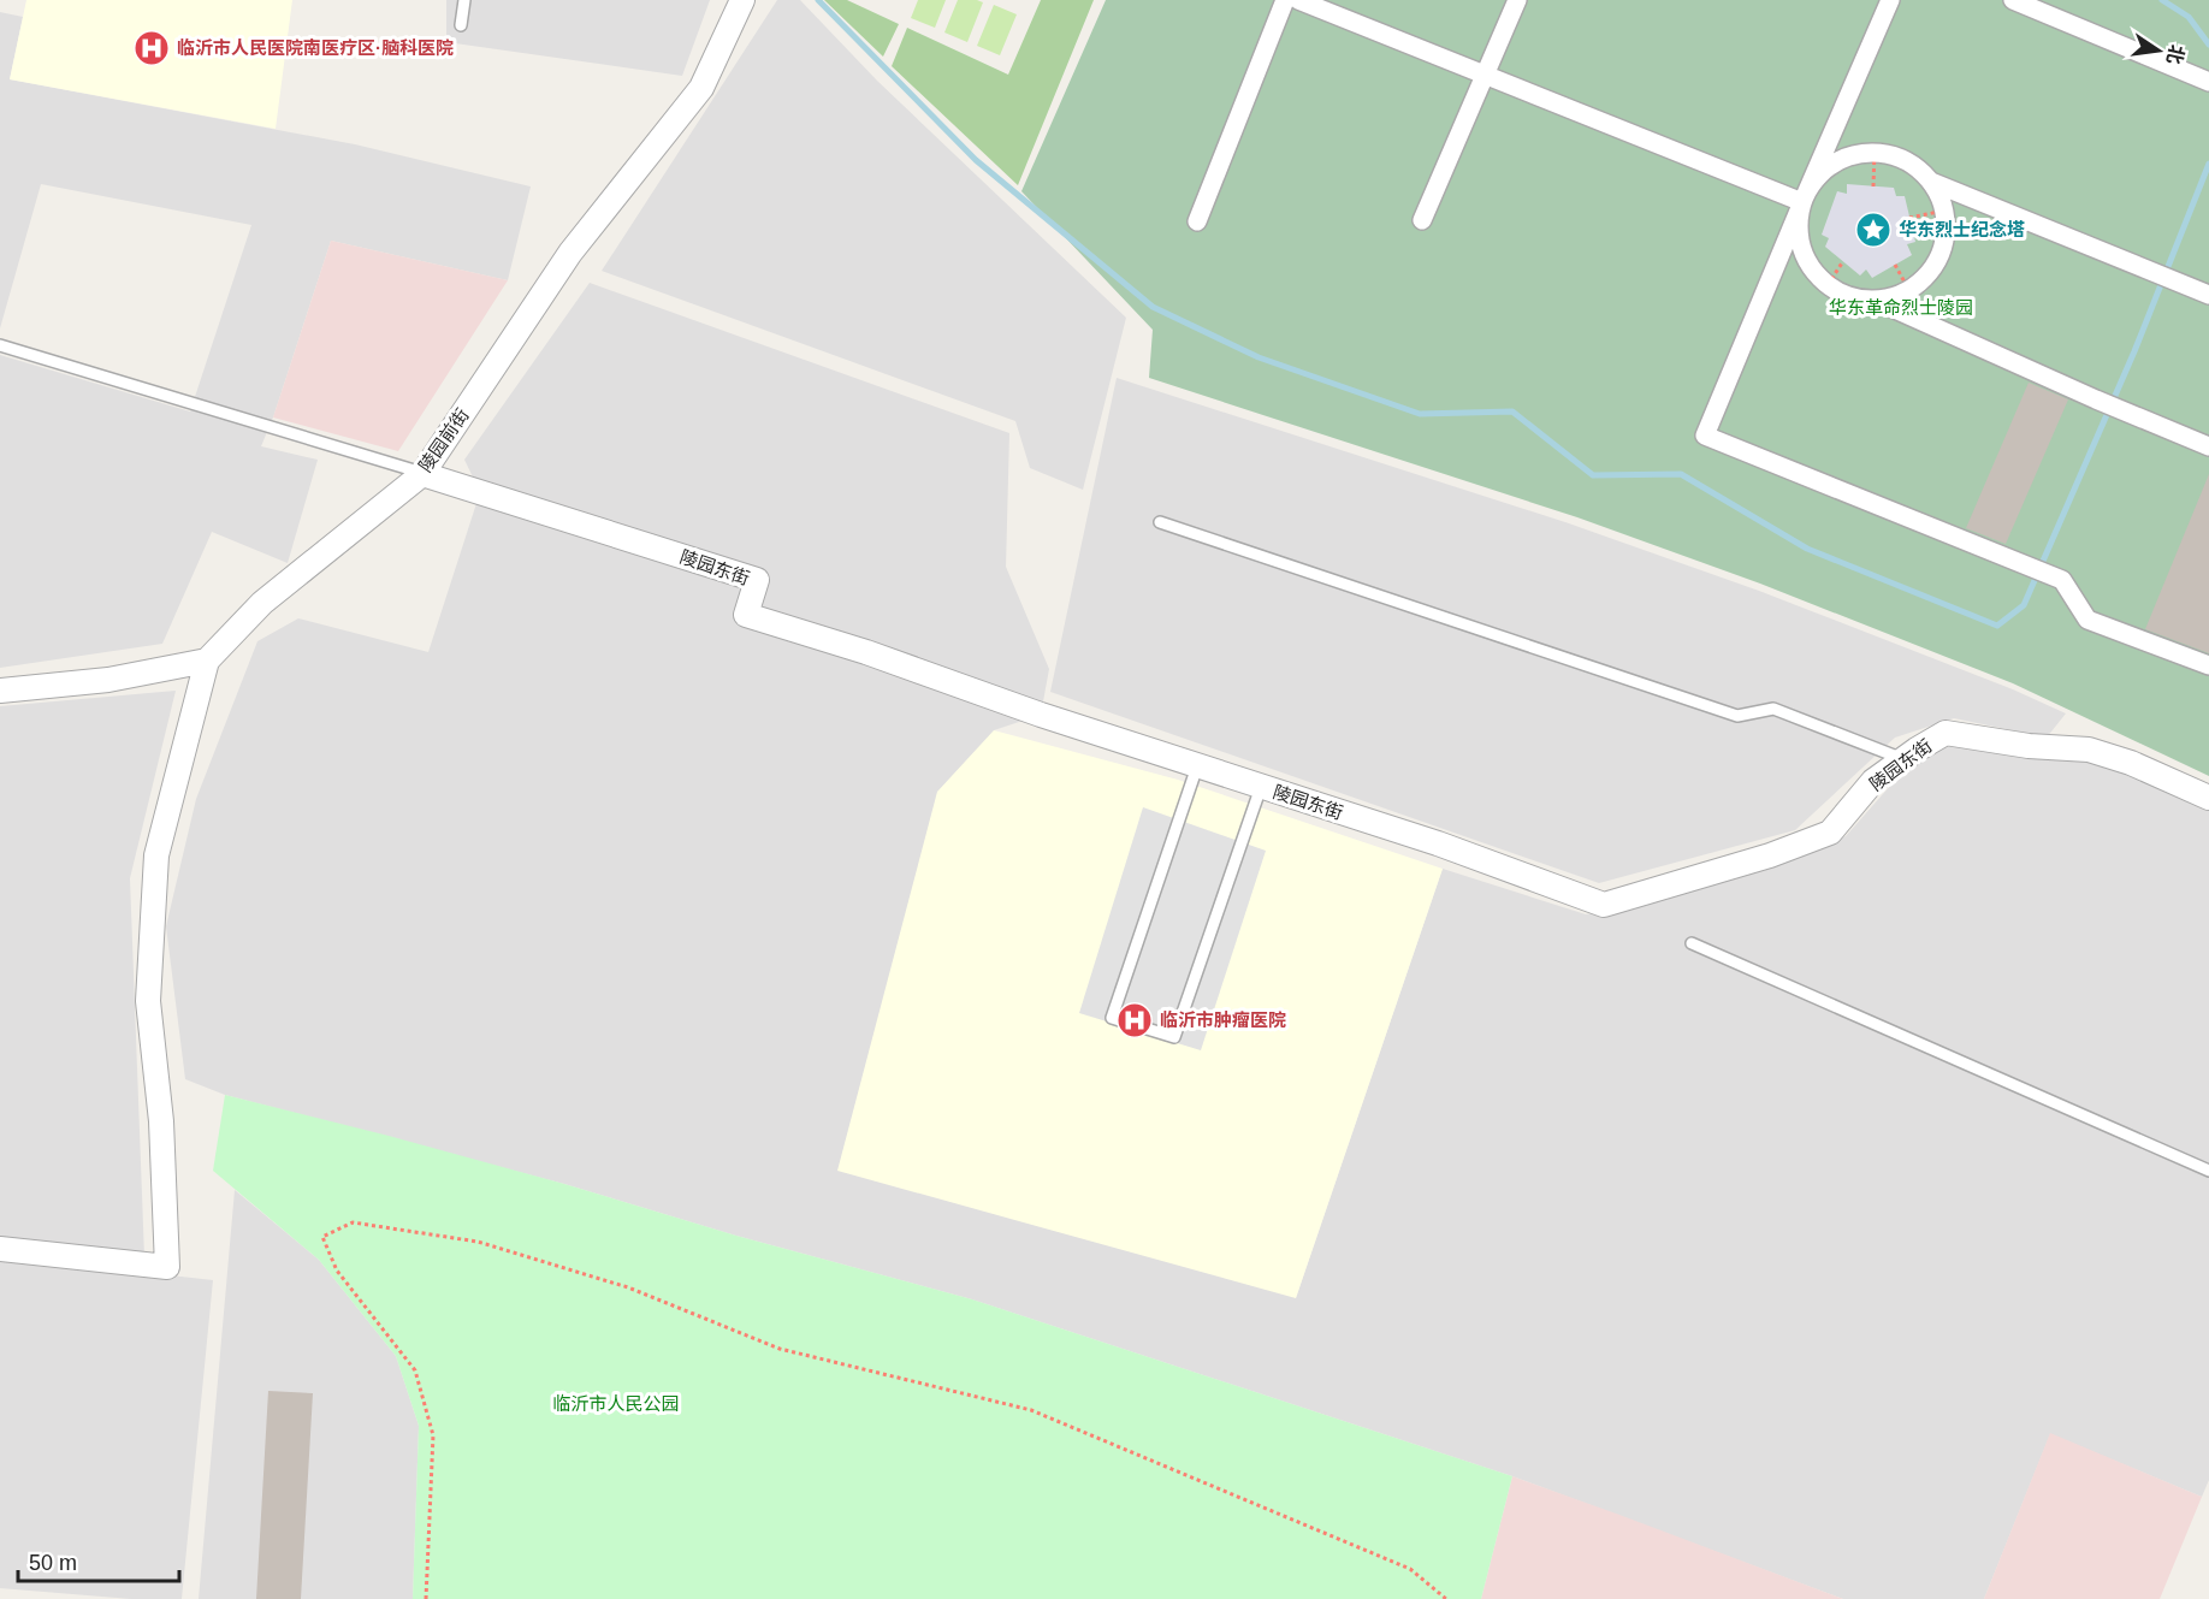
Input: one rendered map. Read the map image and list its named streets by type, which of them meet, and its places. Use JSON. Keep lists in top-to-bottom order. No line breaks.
{"streets":{"street":["陵园前街","陵园东街"]},"crossings":[["陵园前街","陵园东街"]],"parks":["华东革命烈士陵园","临沂市人民公园"],"places":{"hospital":["临沂市人民医院南医疗区·脑科医院","临沂市肿瘤医院"],"place":["华东烈士纪念塔"]},"scale_bar":"50 m","north":"right"}
